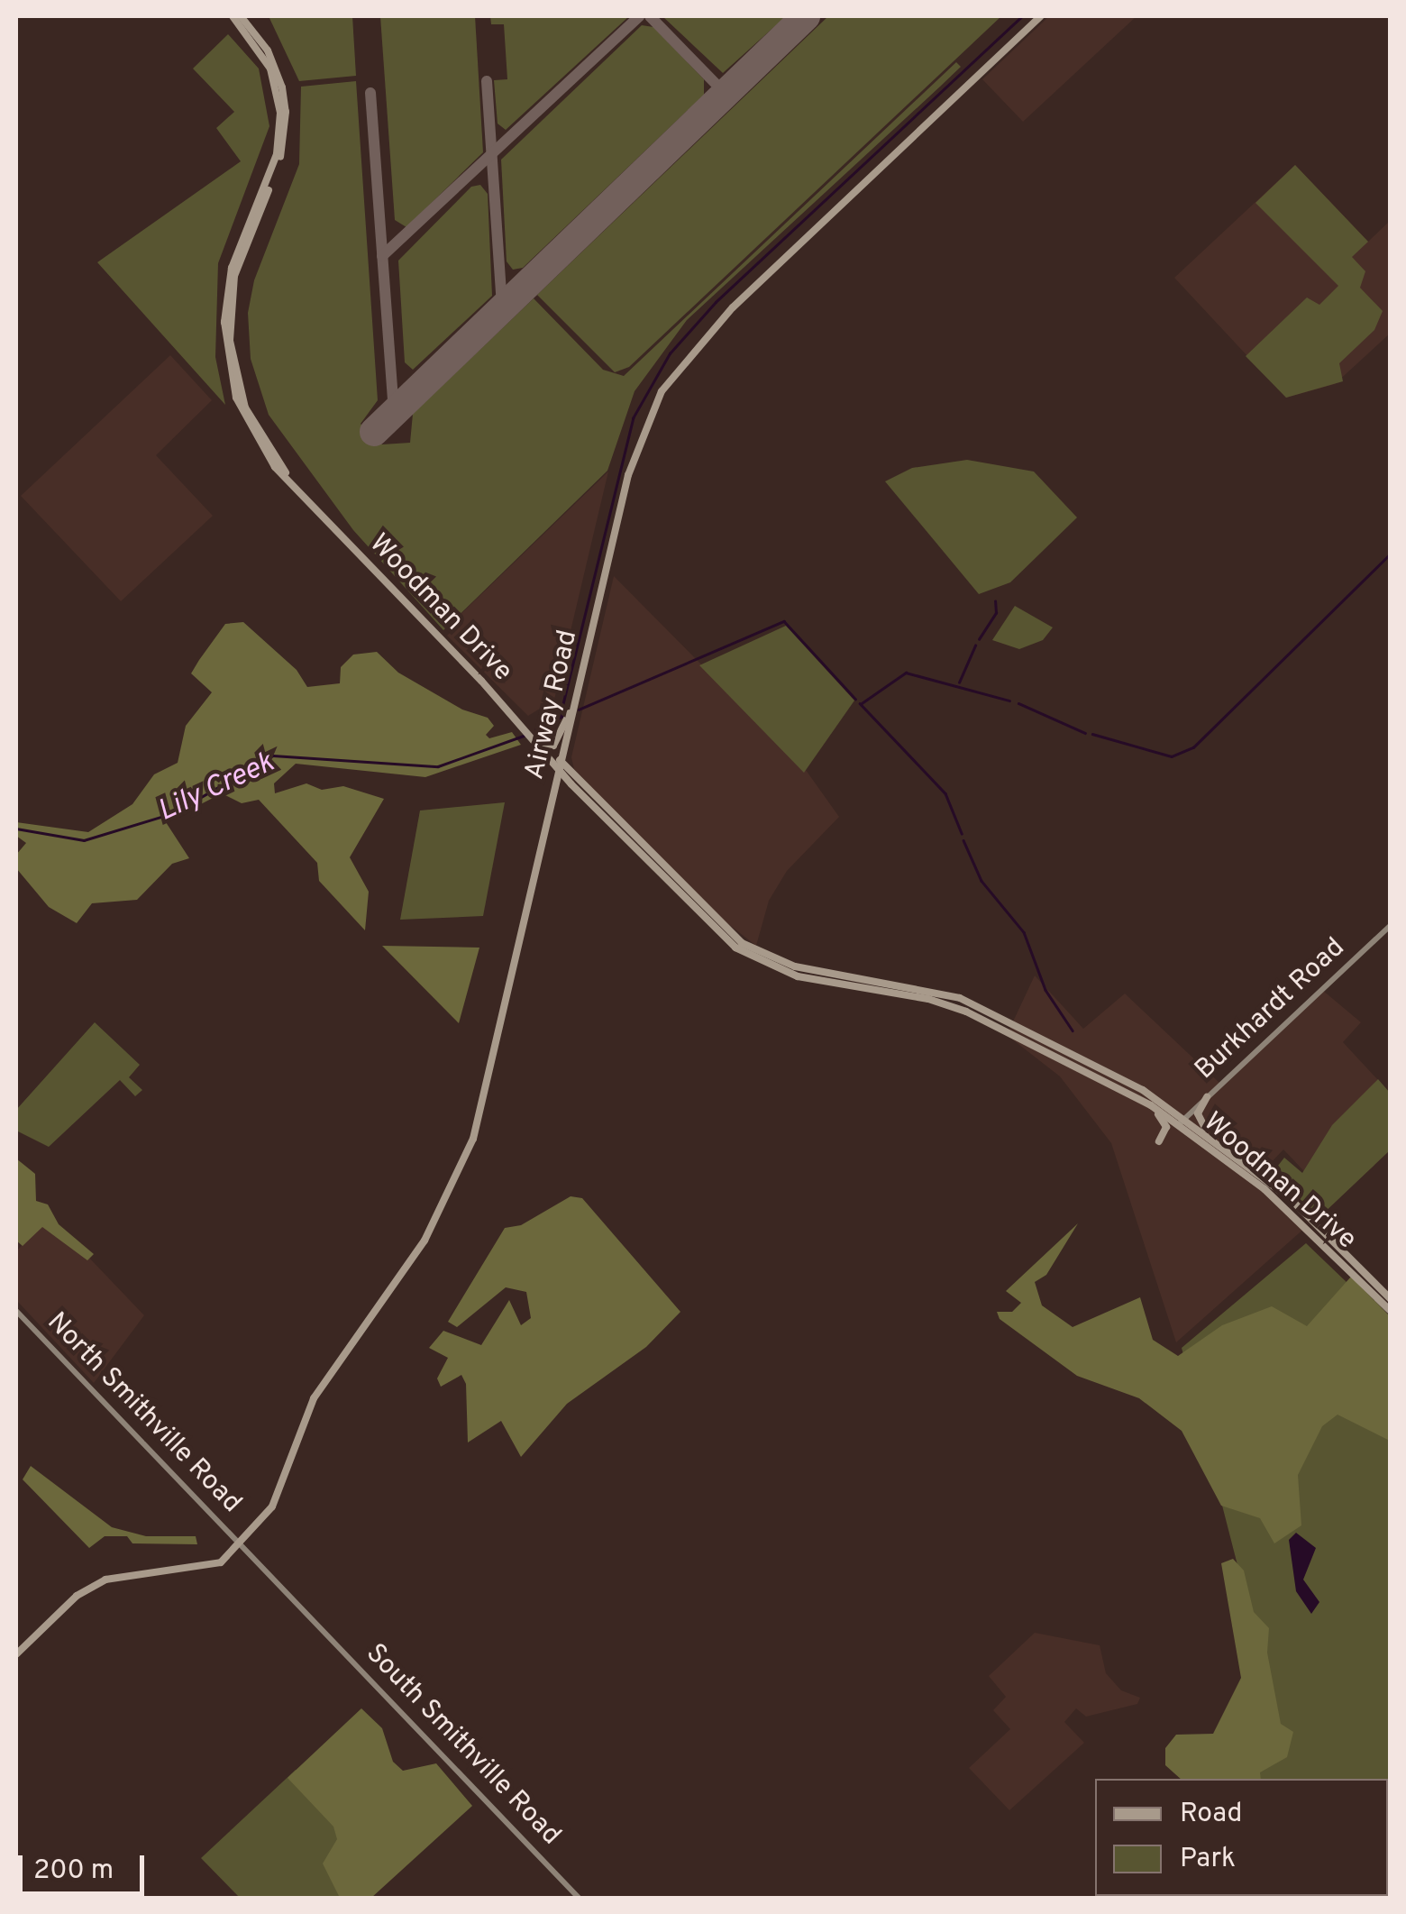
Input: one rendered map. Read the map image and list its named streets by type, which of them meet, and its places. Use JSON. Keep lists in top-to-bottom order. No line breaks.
{"streets":{"main road":["Woodman Drive","Airway Road","Burkhardt Road","North Smithville Road","South Smithville Road"]},"crossings":[["Woodman Drive","Airway Road"],["Woodman Drive","Burkhardt Road"],["Airway Road","North Smithville Road"],["Airway Road","South Smithville Road"],["North Smithville Road","South Smithville Road"]],"water":["Lily Creek"],"legend":["Road","Park"],"scale_bar":"200 m"}
